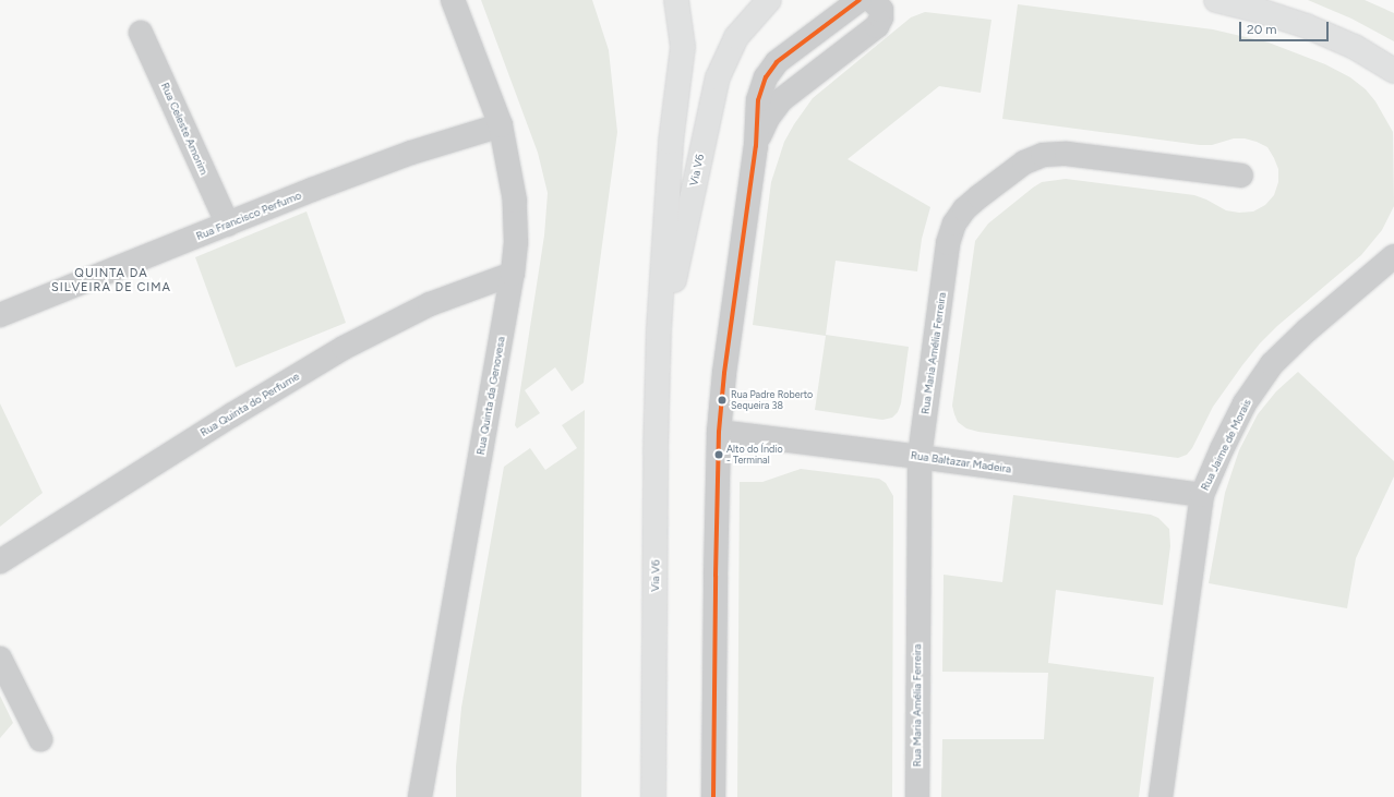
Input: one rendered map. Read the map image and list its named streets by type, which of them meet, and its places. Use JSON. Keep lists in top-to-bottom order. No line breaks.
{"streets":{"main road":["Via V6"],"street":["Rua Celeste Amorim","Rua Francisco Perfumo","Rua Maria Amélia Ferreira","Rua Quinta da Genovesa","Rua Quinta do Perfume","Rua Jaime de Morais","Rua Baltazar Madeira"]},"crossings":[["Rua Celeste Amorim","Rua Francisco Perfumo"],["Rua Francisco Perfumo","Rua Quinta da Genovesa"],["Rua Maria Amélia Ferreira","Rua Baltazar Madeira"],["Rua Quinta da Genovesa","Rua Quinta do Perfume"],["Rua Jaime de Morais","Rua Baltazar Madeira"]],"districts":["QUINTA DA SILVEIRA DE CIMA"],"places":["Rua Padre Roberto Sequeira 38","Alto do Índio - Terminal"],"scale_bar":"20 m"}
